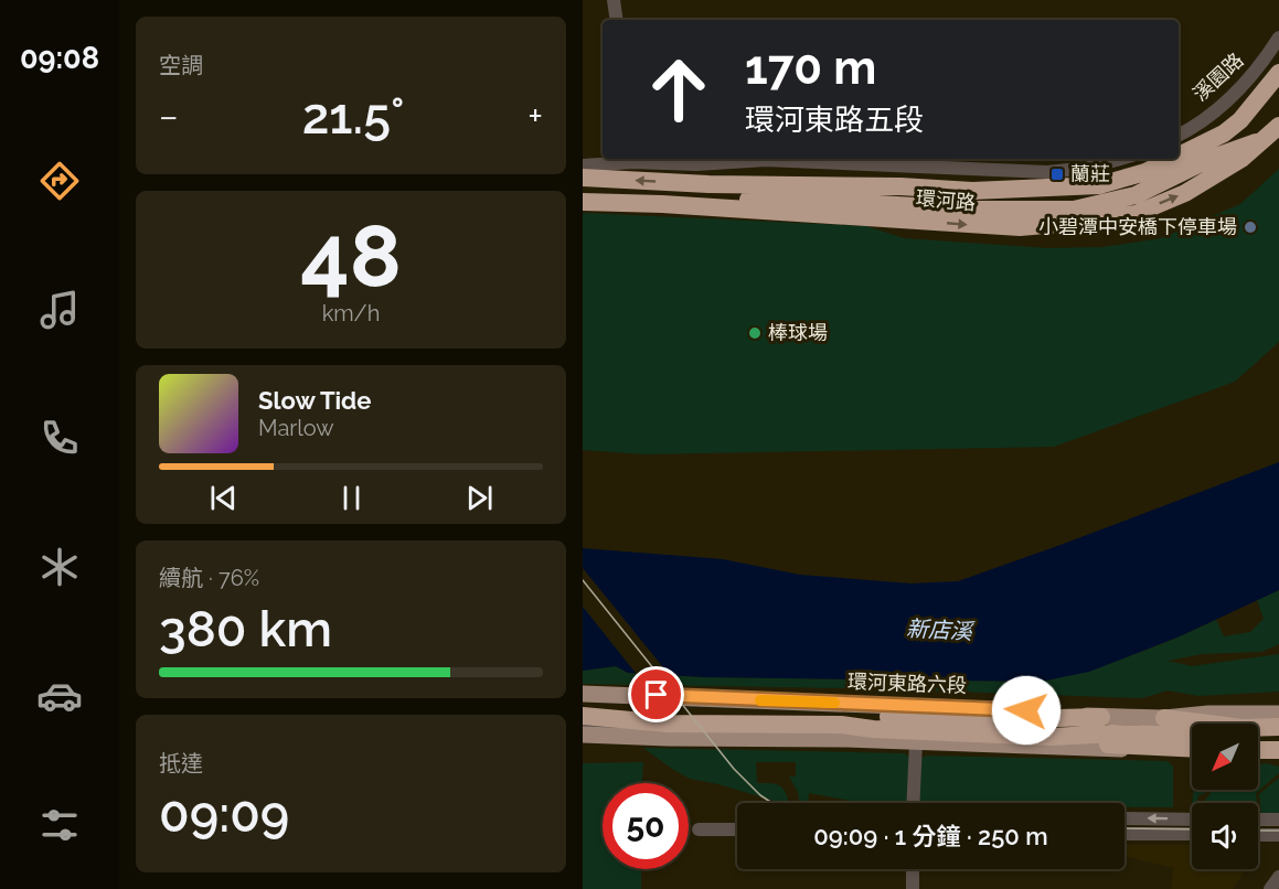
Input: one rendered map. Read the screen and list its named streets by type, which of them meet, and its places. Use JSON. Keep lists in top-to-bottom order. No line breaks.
{"streets":{"highway":["環河路"],"main road":["環河東路六段"],"street":["溪園路"]},"water":["新店溪"],"places":{"transit":["蘭莊"],"other":["小碧潭中安橋下停車場","棒球場"]},"north":"bottom left","page":{"tabs":"09:08","tile":["空調",["48","km/h"],["續航 · 76%","380 km"],["抵達","09:09"]],"turn":["170 m","環河東路五段"],"heat":["−","21.5°","+"],"song":["Slow Tide","Marlow"],"limit":"50","trip":"09:09 · 1 分鐘 · 250 m"}}
